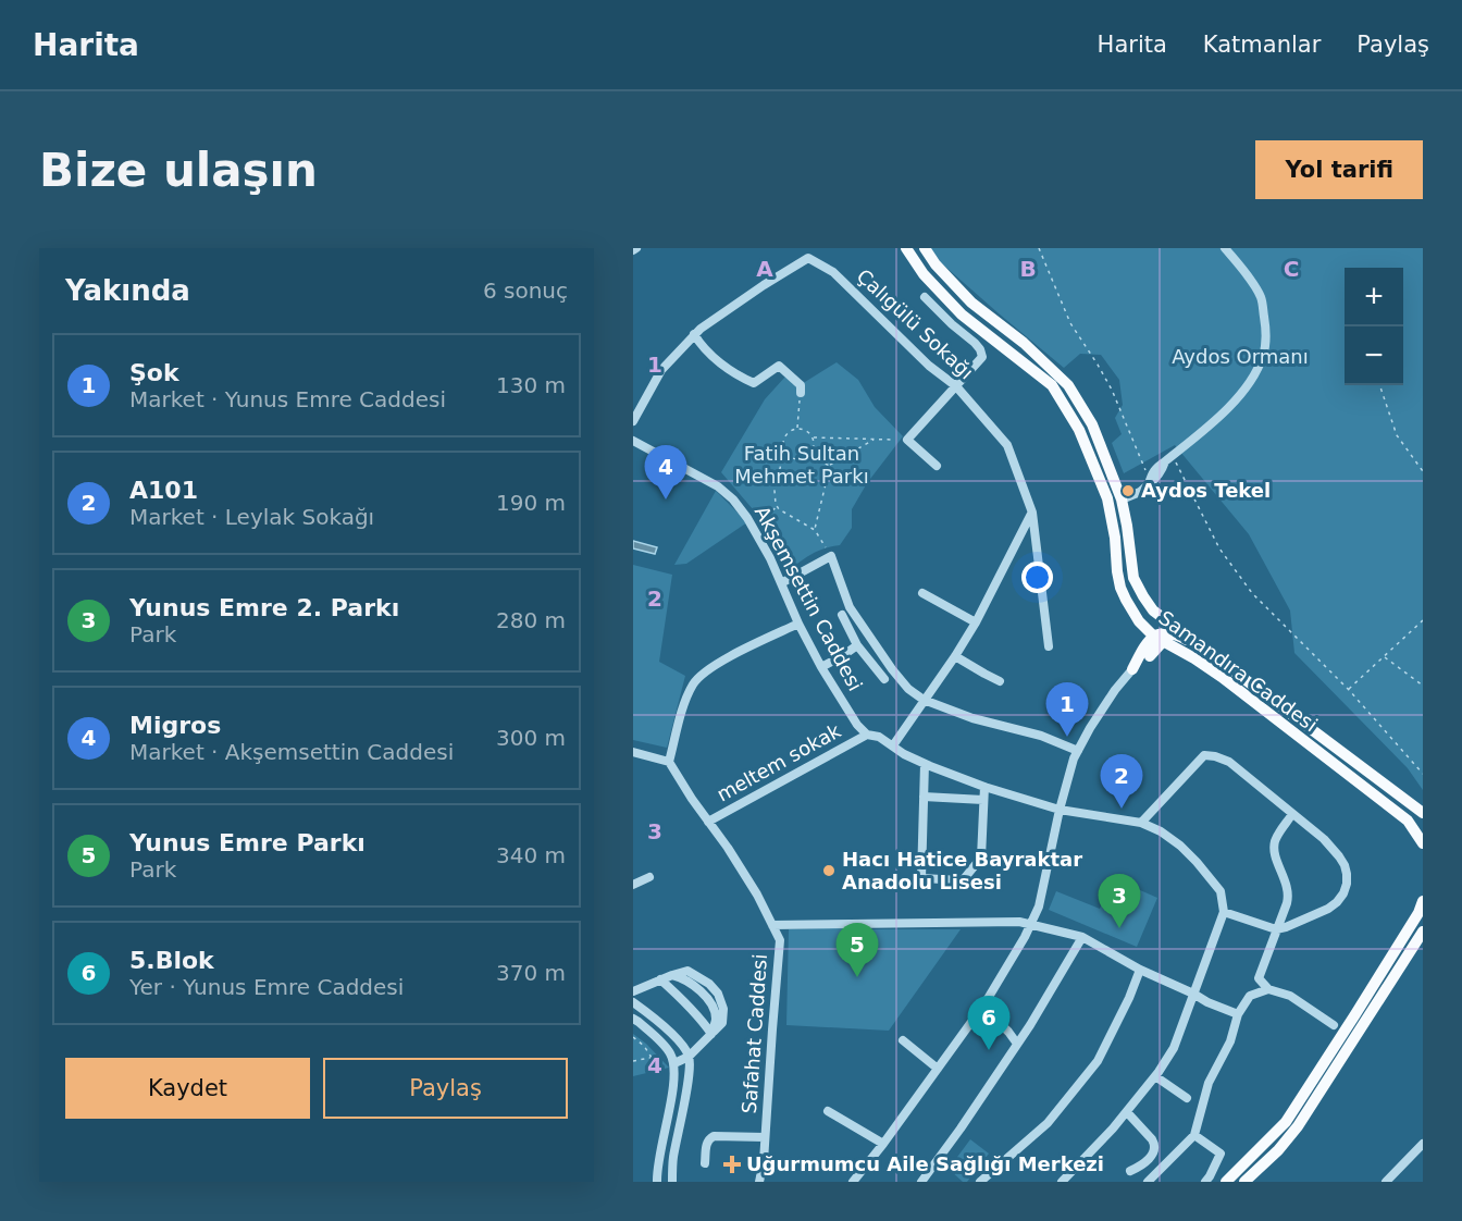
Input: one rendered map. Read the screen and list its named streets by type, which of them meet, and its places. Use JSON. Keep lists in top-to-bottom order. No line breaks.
{"streets":{"main road":["Samandıra Caddesi"],"street":["Çalıgülü Sokağı","Akşemsettin Caddesi","meltem sokak","Safahat Caddesi"]},"crossings":[["Akşemsettin Caddesi","meltem sokak"],["meltem sokak","Safahat Caddesi"]],"parks":["Aydos Ormanı","Fatih Sultan Mehmet Parkı"],"places":{"other":["Aydos Tekel","Hacı Hatice Bayraktar Anadolu Lisesi"],"health":["Uğurmumcu Aile Sağlığı Merkezi"]},"page":{"header":"Harita","nav":["Harita","Katmanlar","Paylaş"],"buttons":["Yol tarifi",["Kaydet","Paylaş"]],"title":"Bize ulaşın","heading":["Yakında","6 sonuç"],"map_buttons":["+","−"],"list":[{"mark":"1","name":"Şok","note":"Market · Yunus Emre Caddesi","value":"130 m"},{"mark":"2","name":"A101","note":"Market · Leylak Sokağı","value":"190 m"},{"mark":"3","name":"Yunus Emre 2. Parkı","note":"Park","value":"280 m"},{"mark":"4","name":"Migros","note":"Market · Akşemsettin Caddesi","value":"300 m"},{"mark":"5","name":"Yunus Emre Parkı","note":"Park","value":"340 m"},{"mark":"6","name":"5.Blok","note":"Yer · Yunus Emre Caddesi","value":"370 m"}],"pins":["4","1","2","3","5","6"]},"grid":{"columns":["A","B","C"],"rows":["1","2","3","4"]}}
